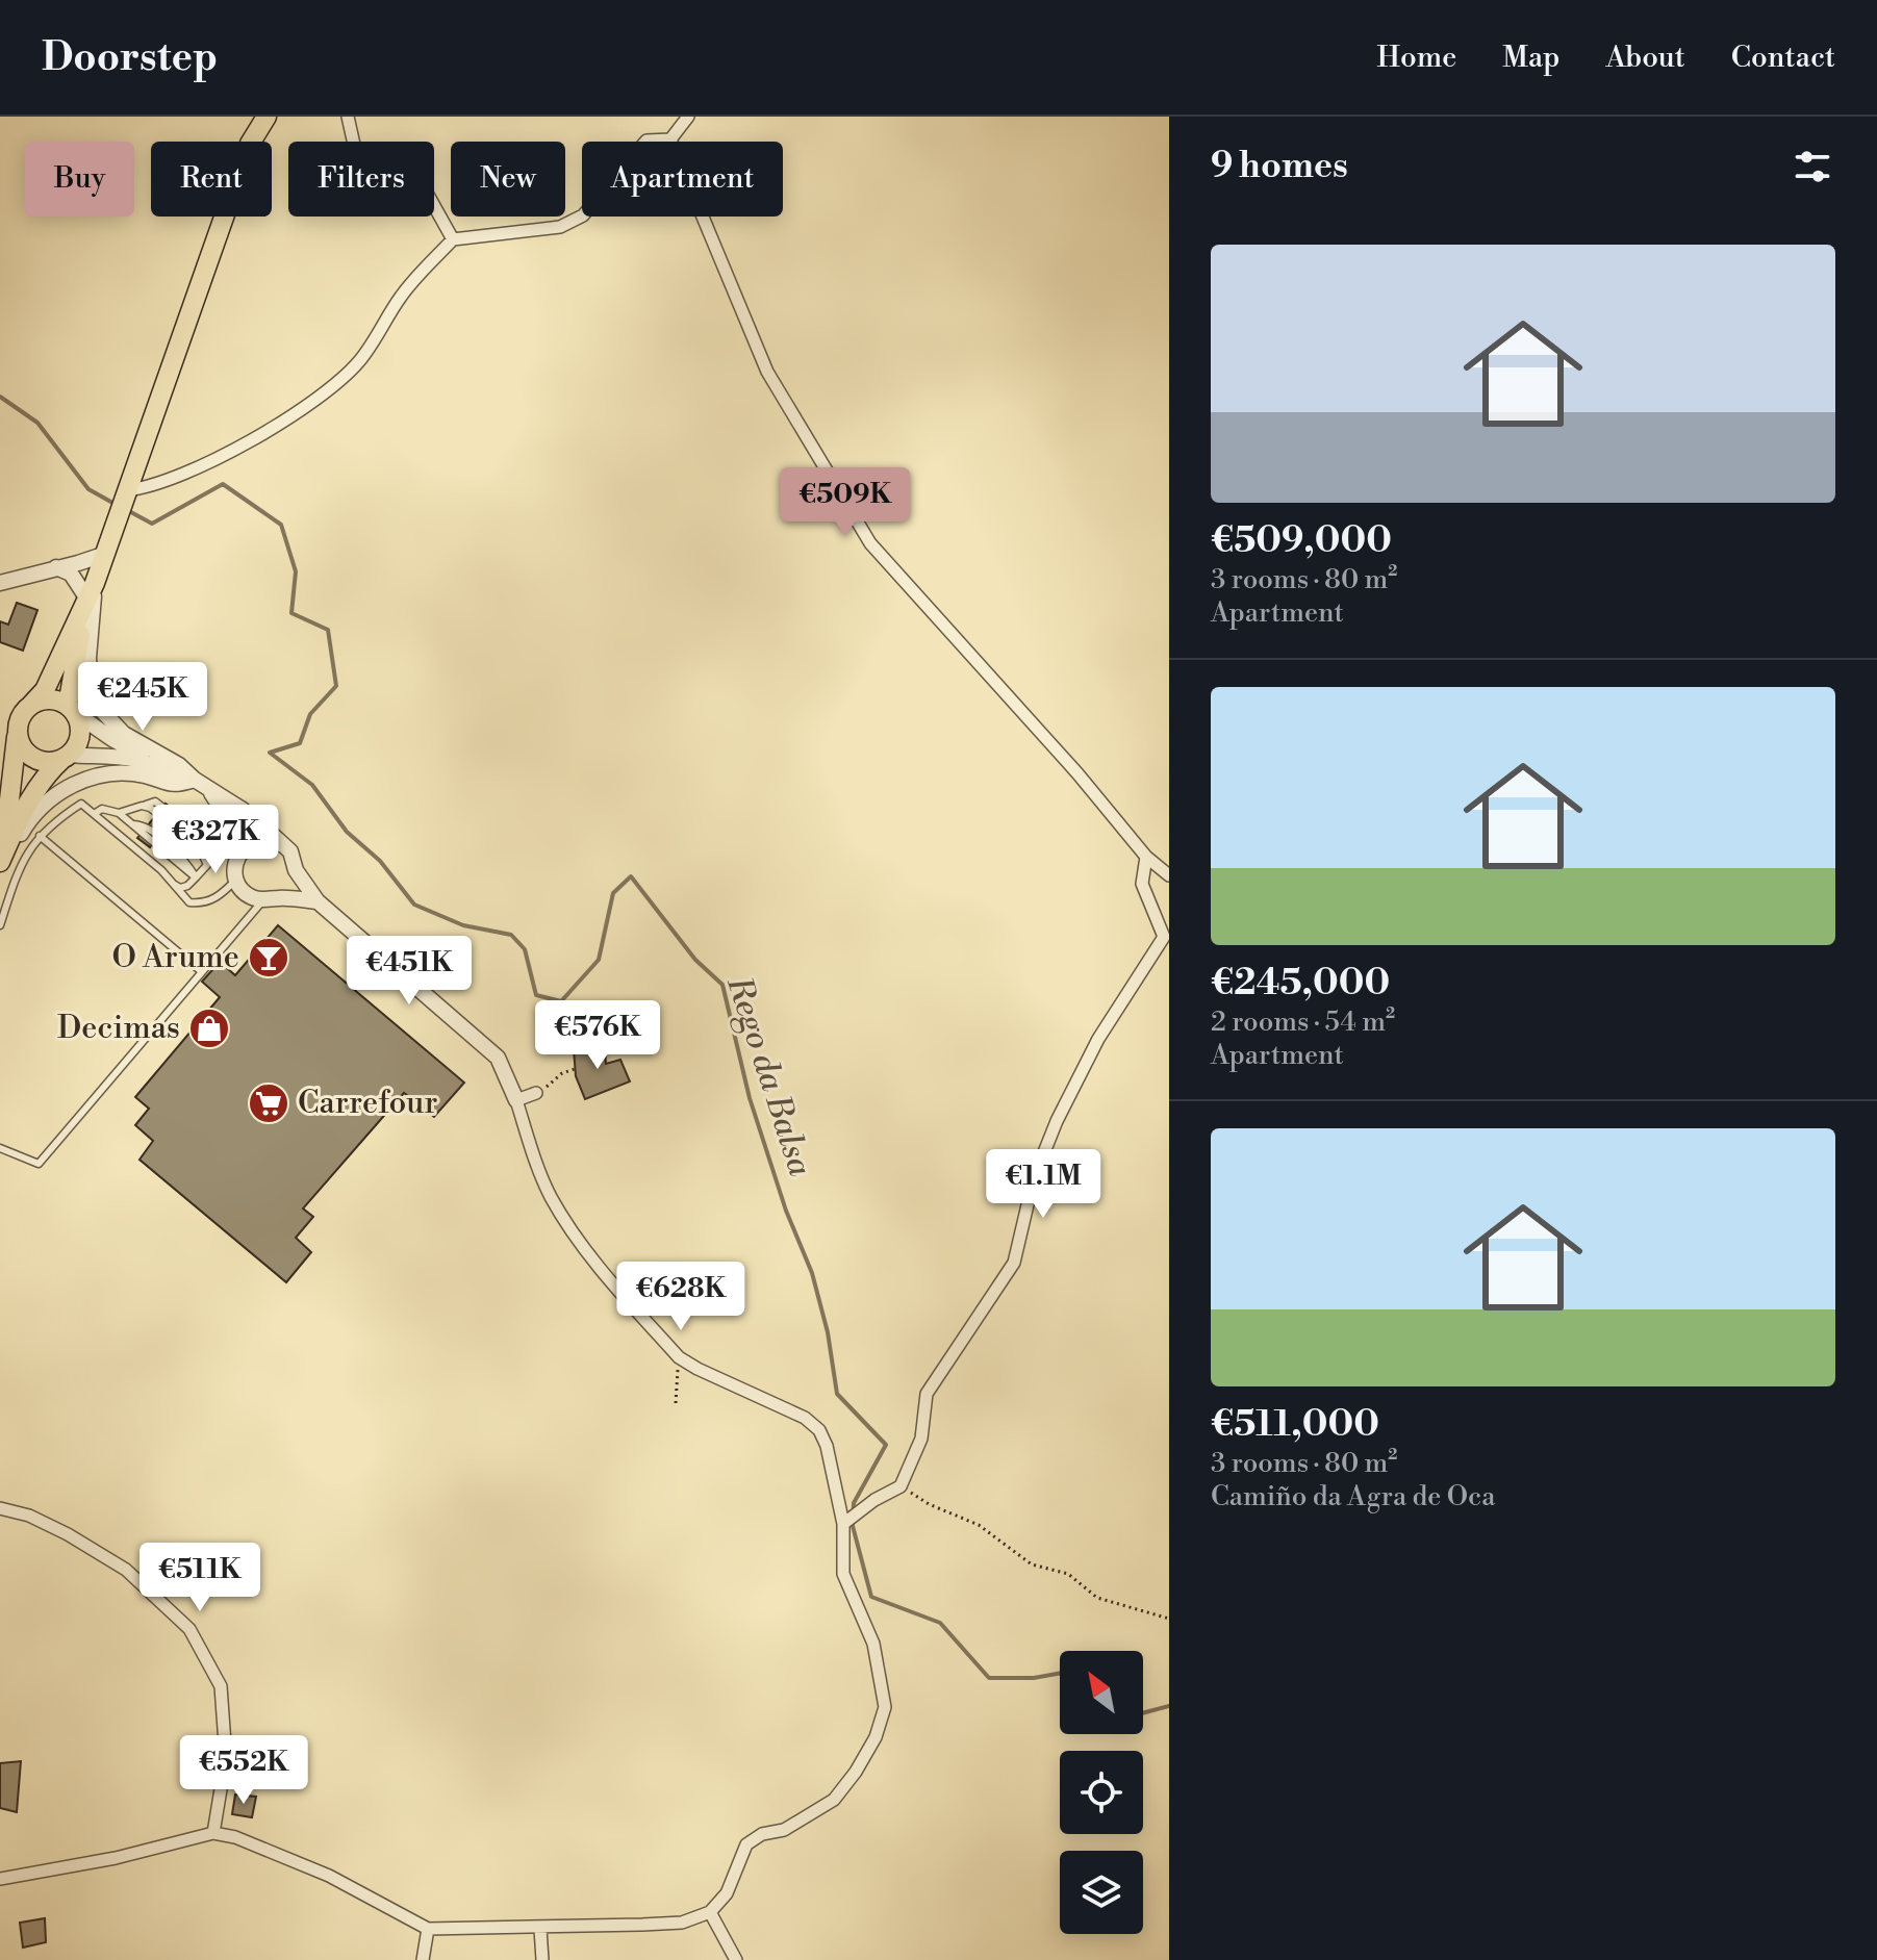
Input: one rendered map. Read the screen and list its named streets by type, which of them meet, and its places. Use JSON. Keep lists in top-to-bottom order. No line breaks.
{"water":["Rego da Balsa"],"places":{"bar":["O Arume"],"shop":["Decimas"],"supermarket":["Carrefour"]},"north":"top left","page":{"header":"Doorstep","nav":["Home","Map","About","Contact"],"heading":"9 homes","chip":["Buy","Rent","Filters","New","Apartment"],"list":[{"name":"€509,000","note":"3 rooms · 80 m² · Apartment"},{"name":"€245,000","note":"2 rooms · 54 m² · Apartment"},{"name":"€511,000","note":"3 rooms · 80 m² · Camiño da Agra de Oca"}],"price":["€509K","€245K","€327K","€451K","€576K","€1.1M","€628K","€511K","€552K"]}}
